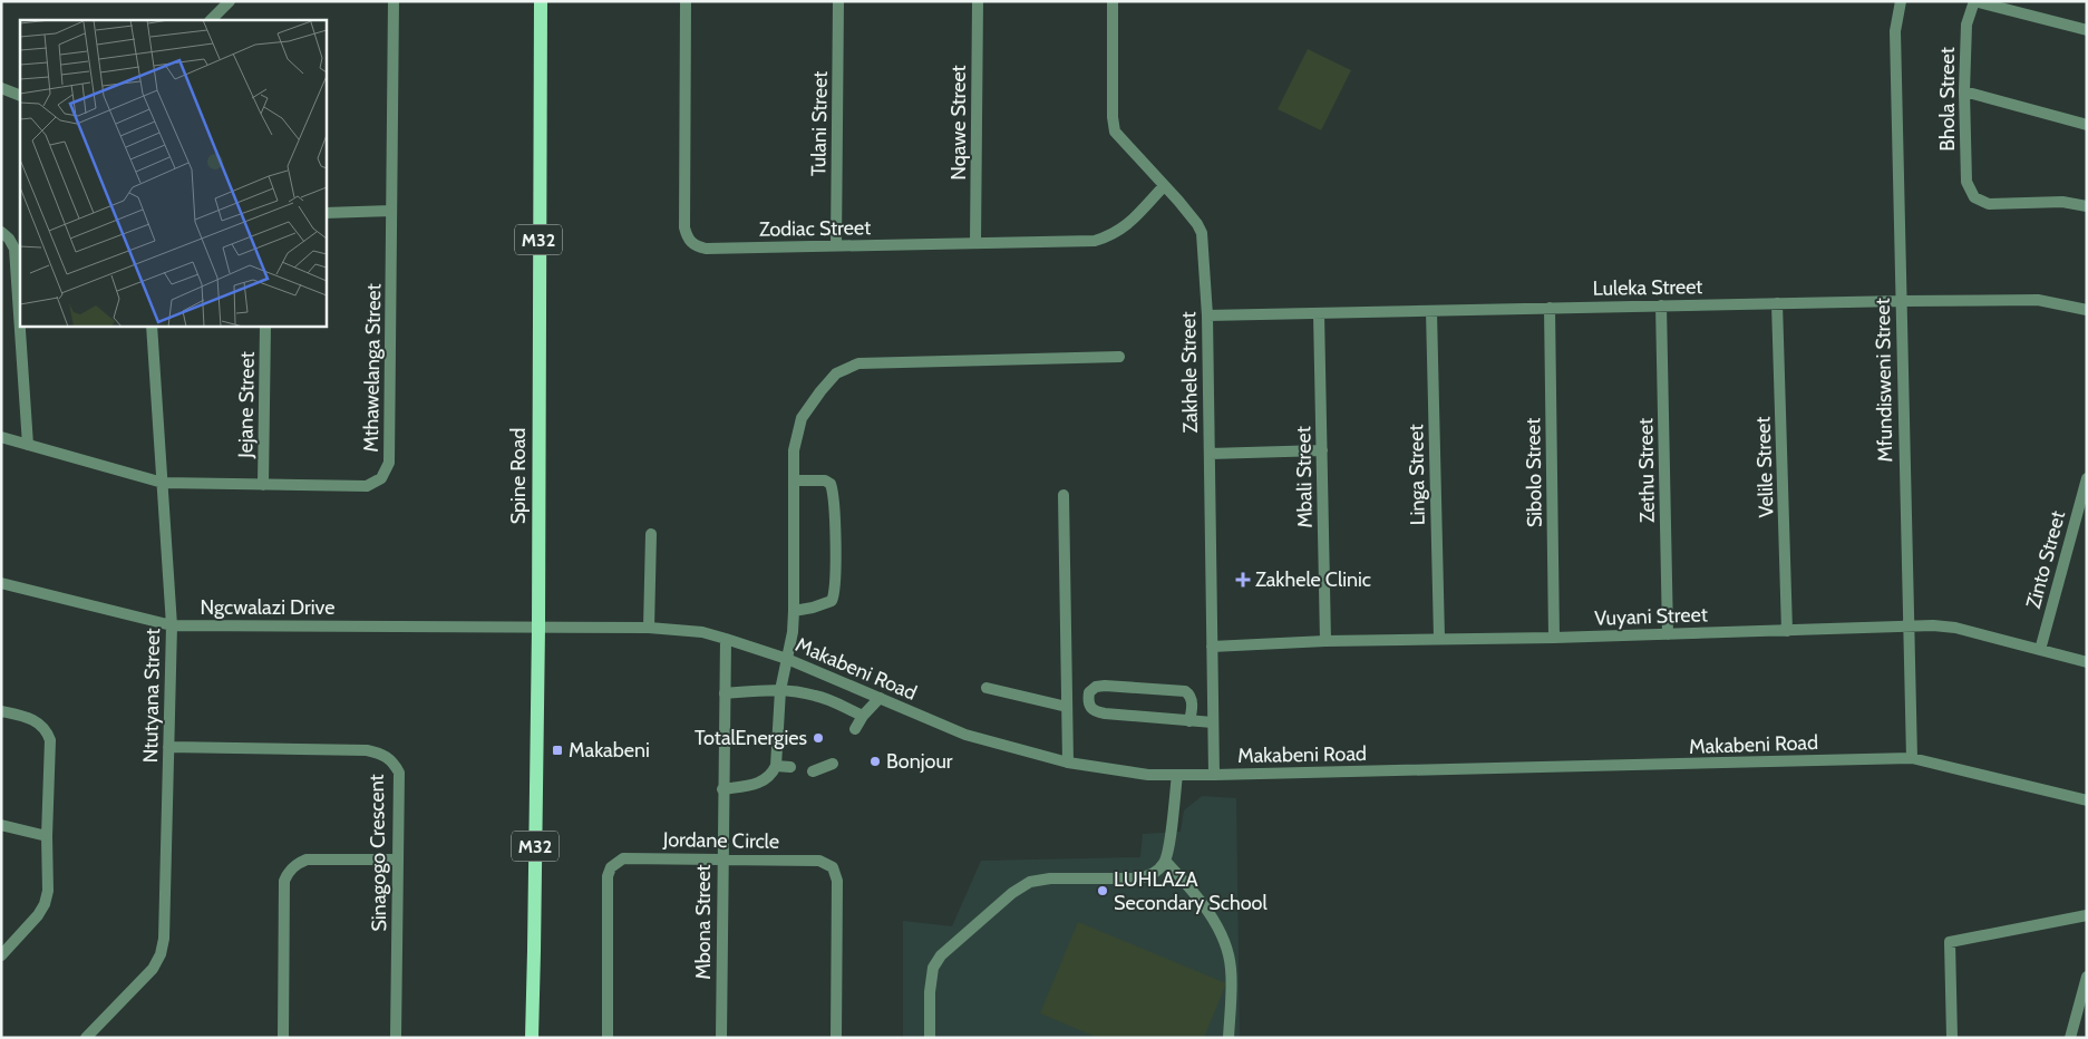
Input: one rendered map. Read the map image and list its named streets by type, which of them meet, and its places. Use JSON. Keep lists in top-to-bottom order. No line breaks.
{"streets":{"main road":["M32","Spine Road"],"street":["Bhola Street","Nqawe Street","Tulani Street","Zodiac Street","Luleka Street","Mthawelanga Street","Zakhele Street","Mfundisweni Street","Jejane Street","Velile Street","Zethu Street","Sibolo Street","Linga Street","Mbali Street","Zinto Street","Ngcwalazi Drive","Vuyani Street","Makabeni Road","Ntutyana Street","Jordane Circle","Sinagogo Crescent","Mbona Street"]},"crossings":[["Nqawe Street","Zodiac Street"],["Tulani Street","Zodiac Street"],["Zodiac Street","Zakhele Street"],["Luleka Street","Zakhele Street"],["Luleka Street","Mfundisweni Street"],["Luleka Street","Velile Street"],["Luleka Street","Zethu Street"],["Luleka Street","Sibolo Street"],["Luleka Street","Linga Street"],["Luleka Street","Mbali Street"],["Mthawelanga Street","Jejane Street"],["Mthawelanga Street","Ntutyana Street"],["Zakhele Street","Vuyani Street"],["Zakhele Street","Makabeni Road"],["Mfundisweni Street","Vuyani Street"],["Mfundisweni Street","Makabeni Road"],["Velile Street","Vuyani Street"],["Zethu Street","Vuyani Street"],["Sibolo Street","Vuyani Street"],["Linga Street","Vuyani Street"],["Spine Road","Ngcwalazi Drive"],["Spine Road","Makabeni Road"],["Mbali Street","Vuyani Street"],["Zinto Street","Vuyani Street"],["Ngcwalazi Drive","Makabeni Road"],["Ngcwalazi Drive","Ntutyana Street"],["Makabeni Road","Mbona Street"],["Ntutyana Street","Sinagogo Crescent"],["Jordane Circle","Mbona Street"]],"places":{"health":["Zakhele Clinic"],"other":["TotalEnergies","Bonjour","LUHLAZA Secondary School"],"transit":["Makabeni"]}}
